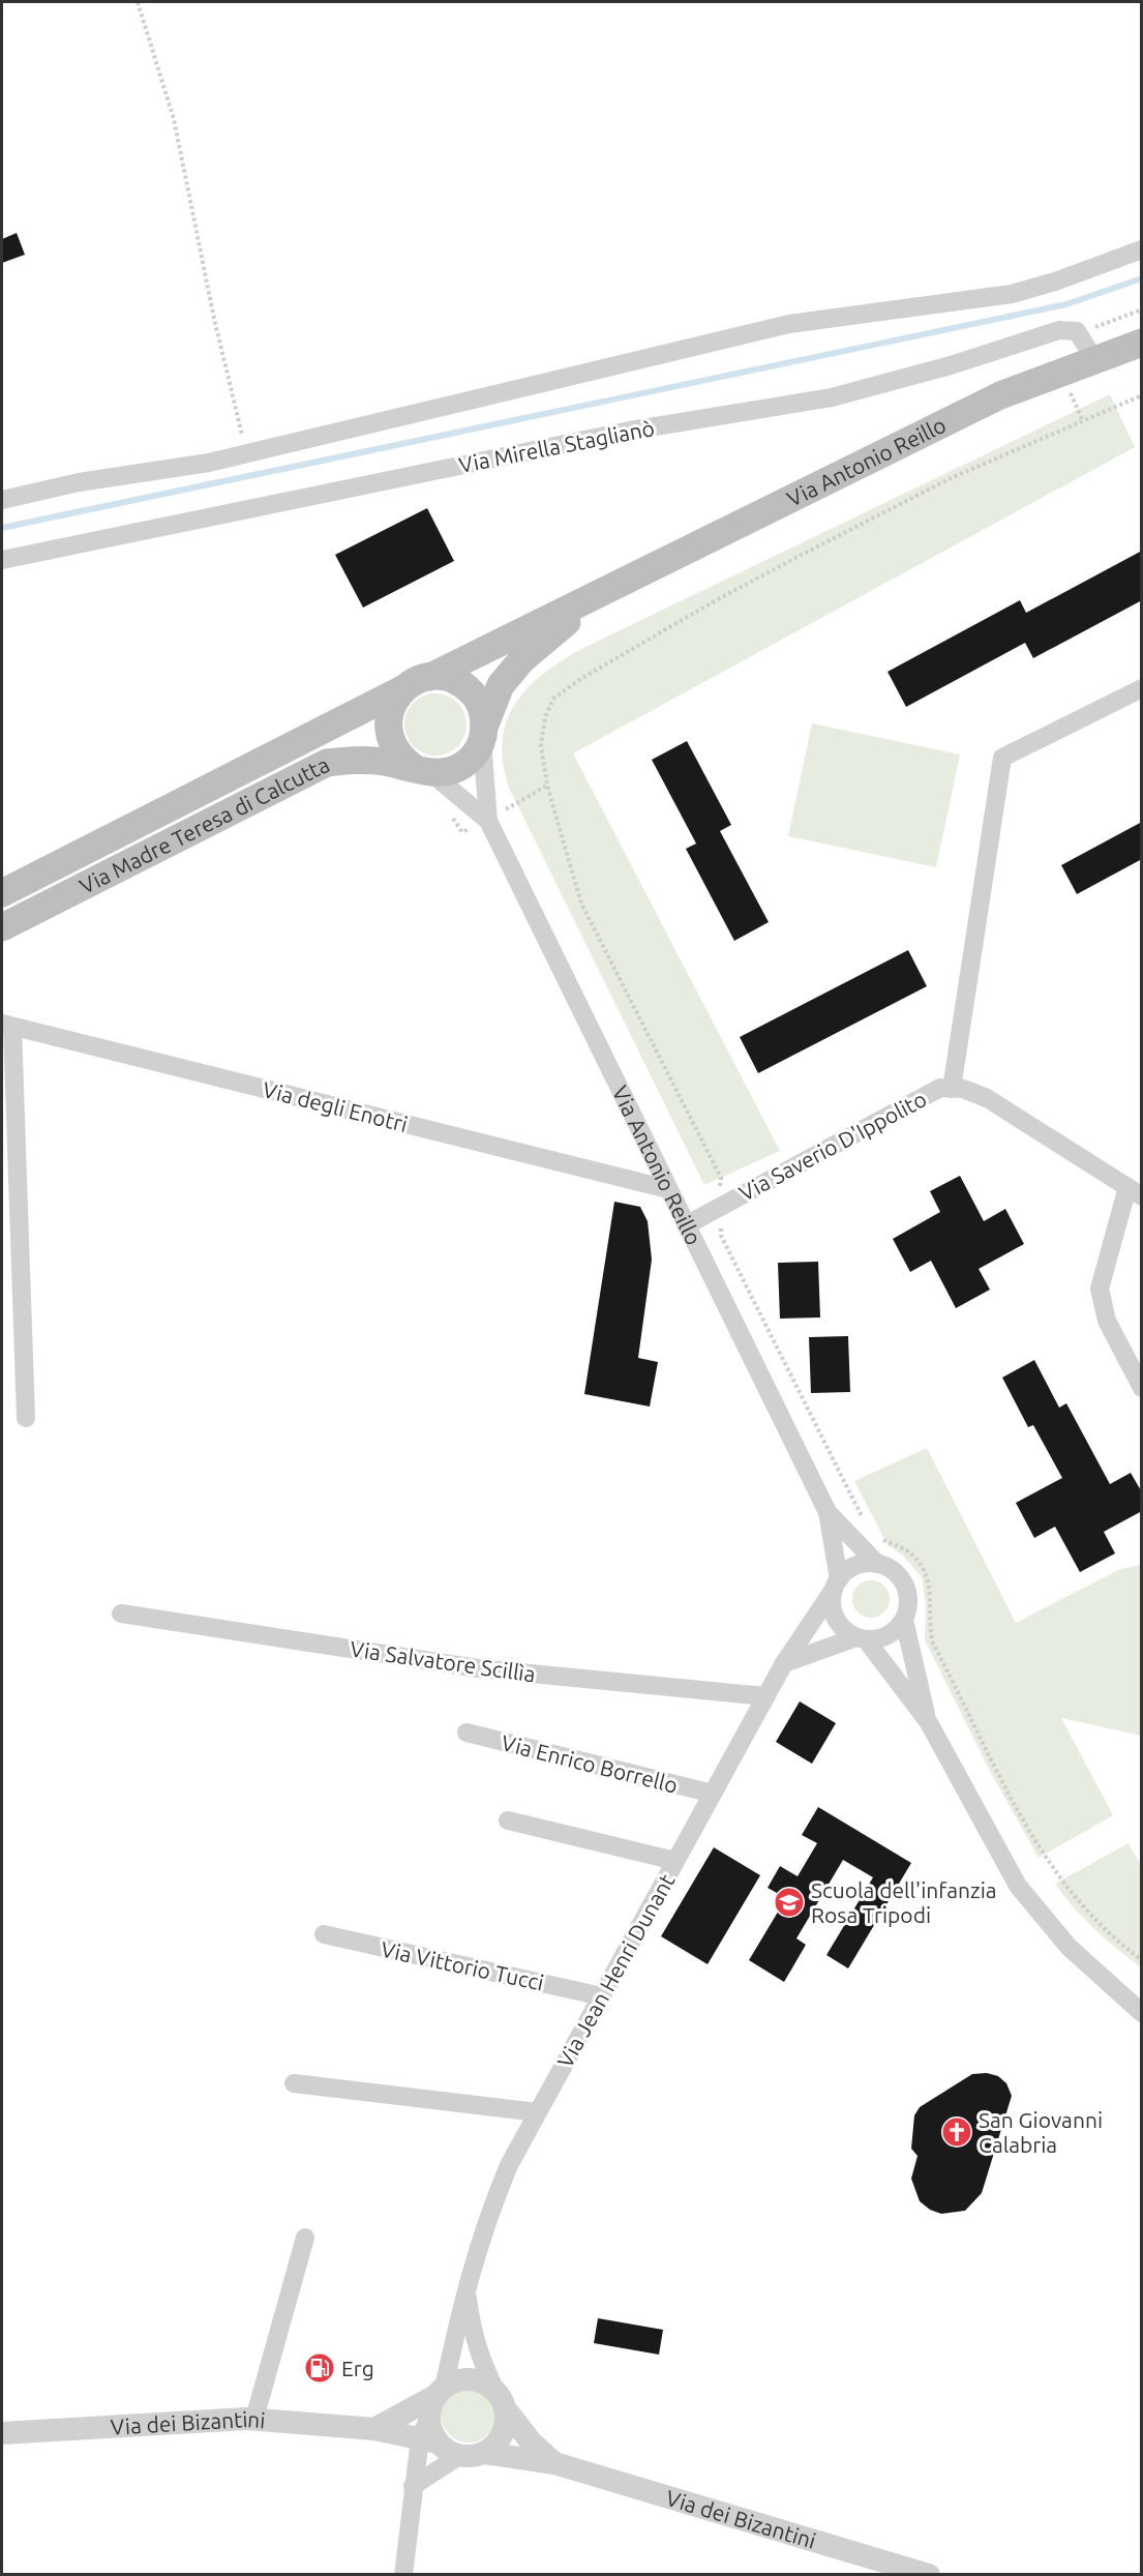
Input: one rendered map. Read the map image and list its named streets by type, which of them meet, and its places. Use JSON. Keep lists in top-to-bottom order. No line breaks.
{"streets":{"main road":["Via Antonio Reillo","Via Madre Teresa di Calcutta"],"street":["Via Mirella Staglianò","Via degli Enotri","Via Saverio D'Ippolito","Via Salvatore Scillìa","Via Enrico Borrello","Via Vittorio Tucci","Via Jean Henri Dunant","Via dei Bizantini"]},"crossings":[["Via Mirella Staglianò","Via Antonio Reillo"],["Via Antonio Reillo","Via Madre Teresa di Calcutta"],["Via Antonio Reillo","Via degli Enotri"],["Via Antonio Reillo","Via Saverio D'Ippolito"],["Via Antonio Reillo","Via Jean Henri Dunant"],["Via Salvatore Scillìa","Via Jean Henri Dunant"],["Via Enrico Borrello","Via Jean Henri Dunant"],["Via Vittorio Tucci","Via Jean Henri Dunant"],["Via Jean Henri Dunant","Via dei Bizantini"]],"places":{"school or university":["Scuola dell'infanzia Rosa Tripodi"],"church":["San Giovanni Calabria"],"fuel station":["Erg"]}}
